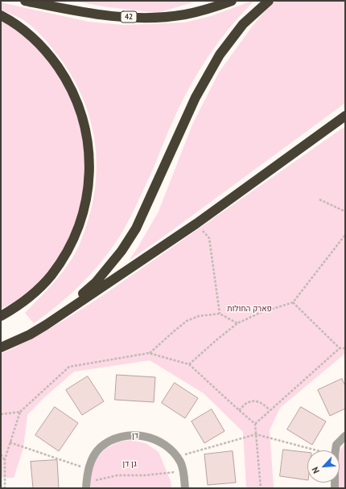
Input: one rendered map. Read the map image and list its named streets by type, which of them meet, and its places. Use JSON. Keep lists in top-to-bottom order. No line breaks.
{"streets":{"highway":["42"],"street":["דן"]},"parks":["פארק החולות","גן דן"],"north":"bottom left"}
